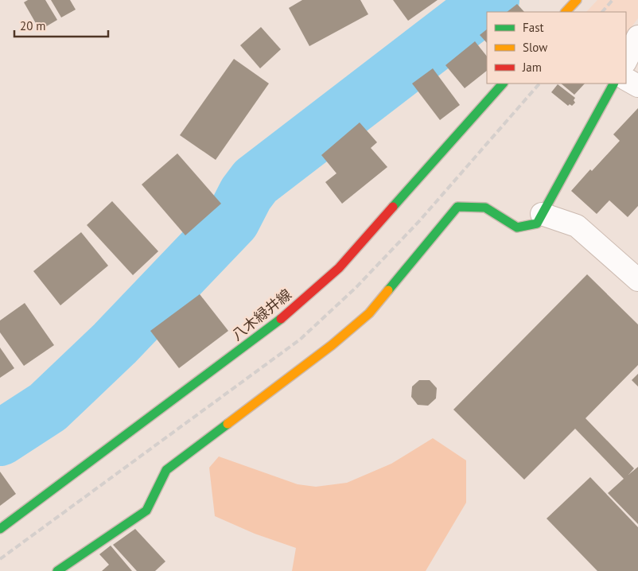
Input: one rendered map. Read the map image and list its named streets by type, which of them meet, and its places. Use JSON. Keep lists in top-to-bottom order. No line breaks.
{"streets":{"street":["八木緑井線"]},"legend":["Fast","Slow","Jam"],"scale_bar":"20 m"}
